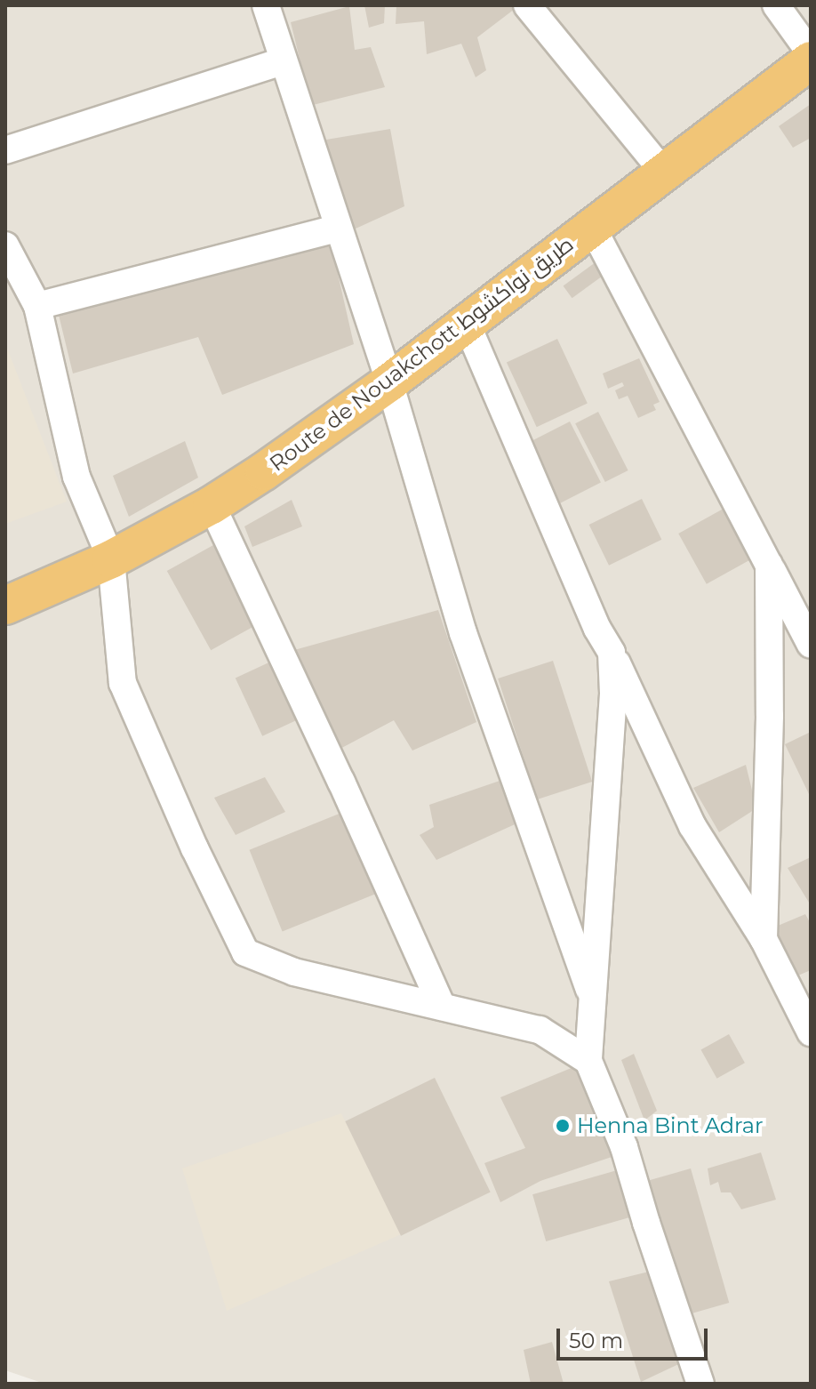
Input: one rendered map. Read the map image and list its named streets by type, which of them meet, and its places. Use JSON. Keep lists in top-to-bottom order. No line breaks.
{"streets":{"highway":["Route de Nouakchott طريق نواكشوط"]},"places":["Henna Bint Adrar"],"scale_bar":"50 m"}
